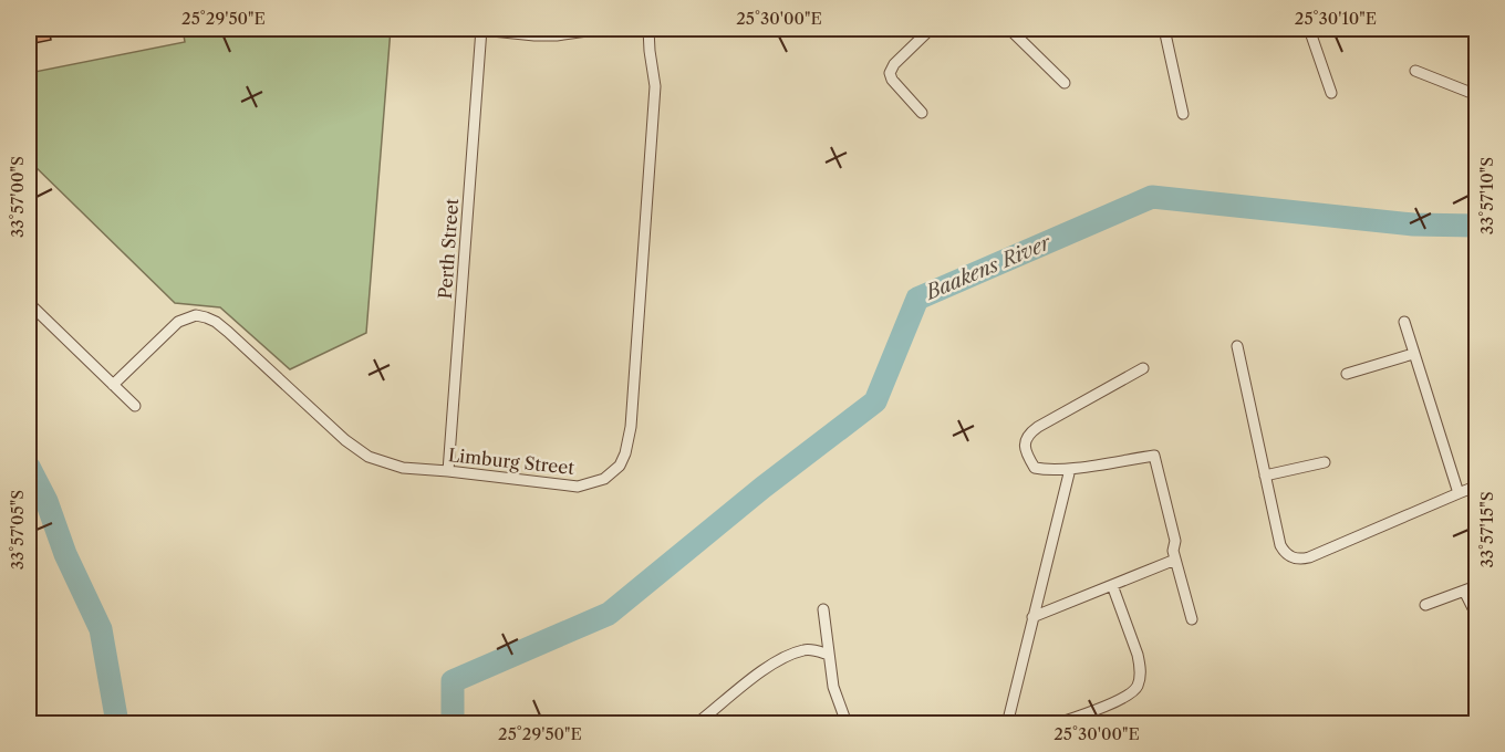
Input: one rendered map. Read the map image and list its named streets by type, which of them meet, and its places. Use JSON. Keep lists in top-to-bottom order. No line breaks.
{"streets":{"street":["Perth Street","Limburg Street"]},"crossings":[["Perth Street","Limburg Street"]],"water":["Baakens River"],"coordinates":["25°29'50\"E","25°30'00\"E","25°30'10\"E","33°57'10\"S","33°57'00\"S","33°57'15\"S","33°57'05\"S"]}
